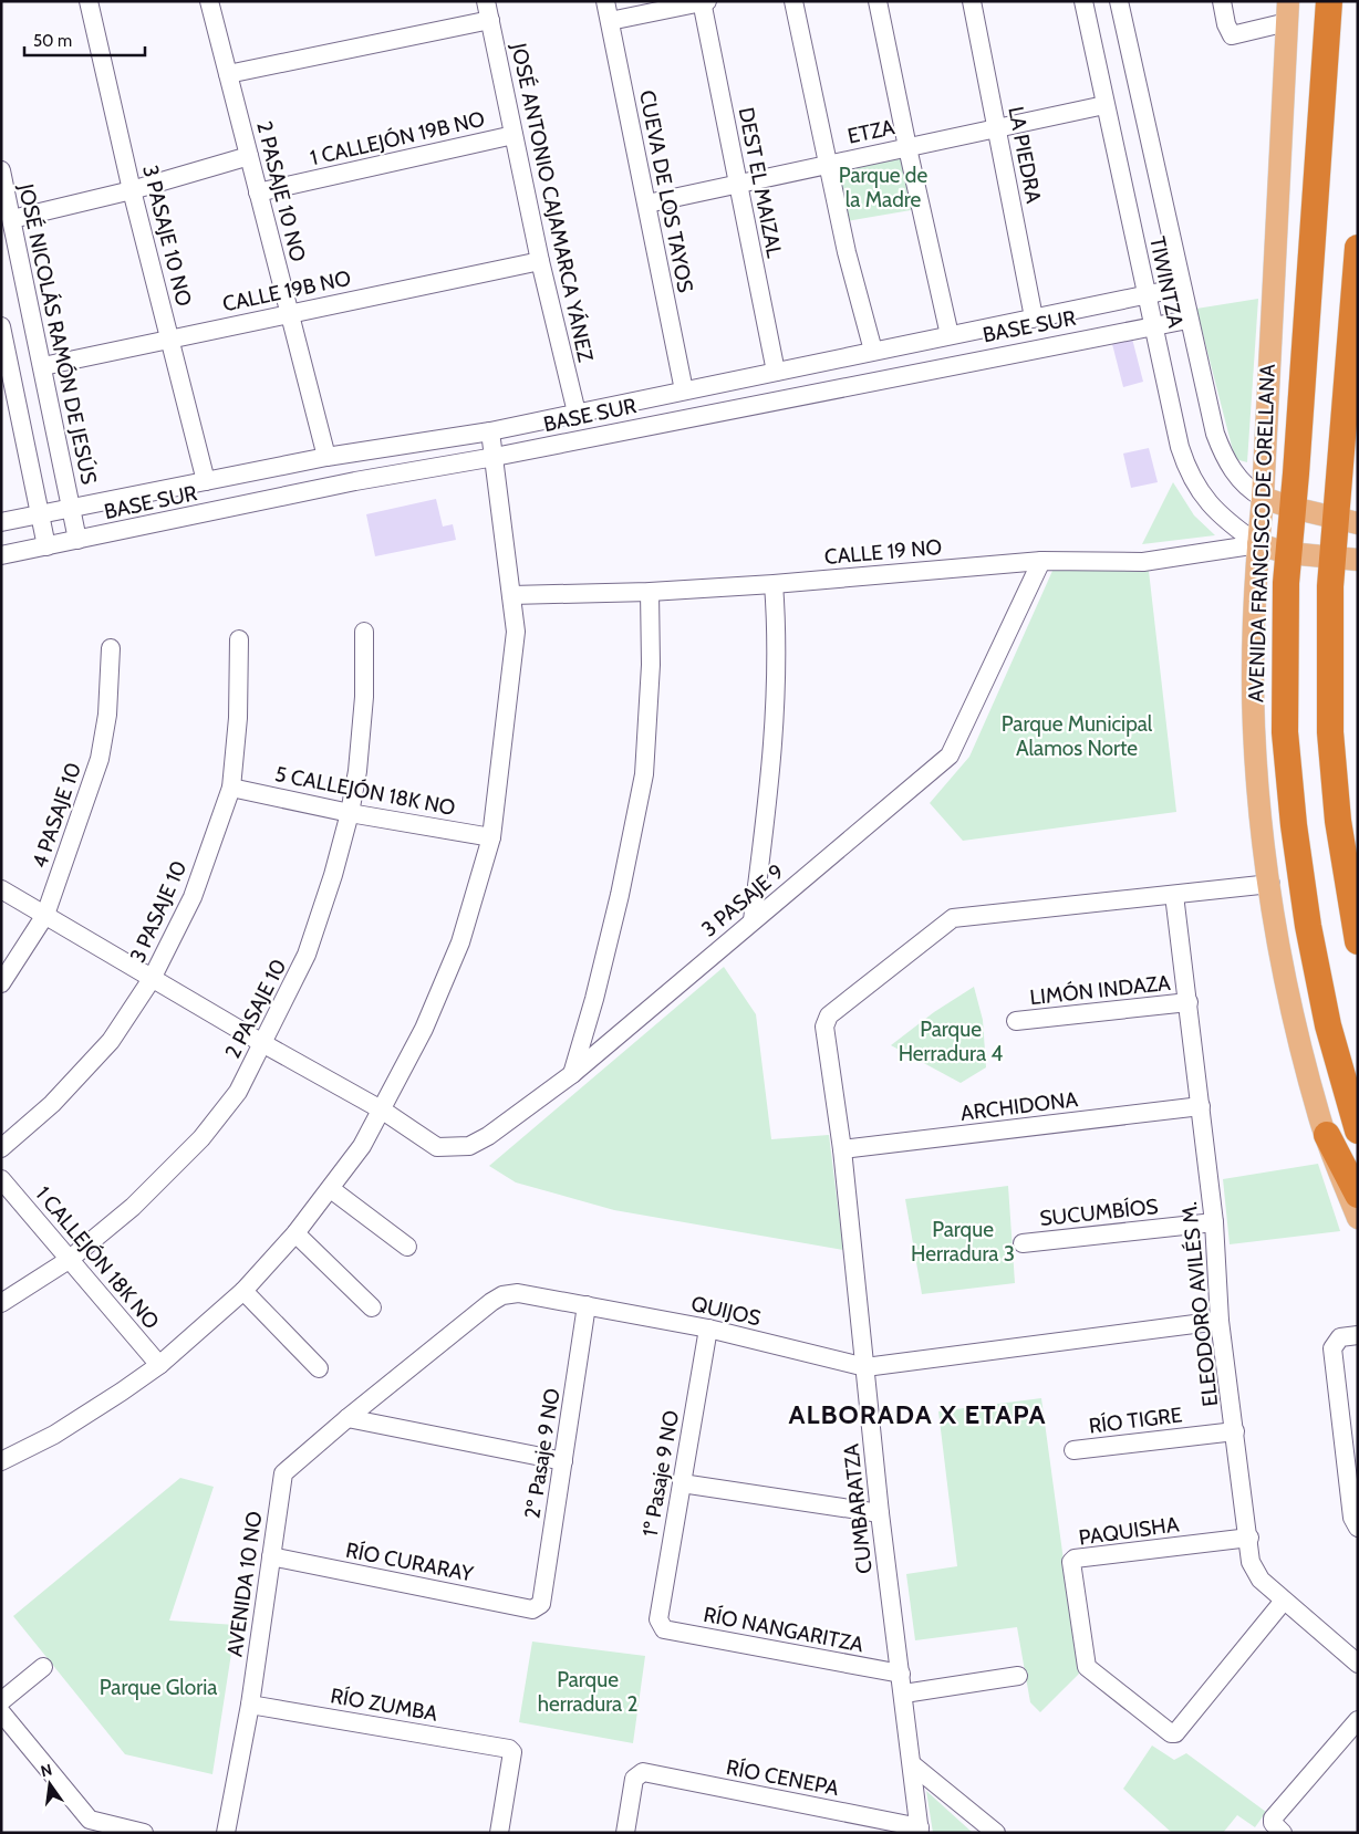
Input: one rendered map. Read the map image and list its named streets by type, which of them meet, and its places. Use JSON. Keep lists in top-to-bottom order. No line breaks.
{"streets":{"highway":["AVENIDA FRANCISCO DE ORELLANA"],"street":["ETZA","1 CALLEJÓN 19B NO","LA PIEDRA","DEST EL MAIZAL","2 PASAJE 10 NO","CUEVA DE LOS TAYOS","JOSÉ ANTONIO CAJAMARCA YÁNEZ","3 PASAJE 10 NO","TIWINTZA","CALLE 19B NO","BASE SUR","JOSÉ NICOLÁS RAMÓN DE JESÚS","CALLE 19 NO","5 CALLEJÓN 18K NO","4 PASAJE 10","3 PASAJE 9","3 PASAJE 10","LIMÓN INDAZA","2 PASAJE 10","ARCHIDONA","SUCUMBÍOS","1 CALLEJÓN 18K NO","ELEODORO AVILÉS M.","QUIJOS","RÍO TIGRE","2º Pasaje 9 NO","1º Pasaje 9 NO","CUMBARATZA","PAQUISHA","RÍO CURARAY","AVENIDA 10 NO","RÍO NANGARITZA","RÍO ZUMBA","RÍO CENEPA"]},"crossings":[["ETZA","LA PIEDRA"],["ETZA","DEST EL MAIZAL"],["ETZA","CUEVA DE LOS TAYOS"],["ETZA","TIWINTZA"],["1 CALLEJÓN 19B NO","2 PASAJE 10 NO"],["1 CALLEJÓN 19B NO","JOSÉ ANTONIO CAJAMARCA YÁNEZ"],["LA PIEDRA","BASE SUR"],["DEST EL MAIZAL","BASE SUR"],["2 PASAJE 10 NO","CALLE 19B NO"],["2 PASAJE 10 NO","BASE SUR"],["CUEVA DE LOS TAYOS","BASE SUR"],["JOSÉ ANTONIO CAJAMARCA YÁNEZ","CALLE 19B NO"],["JOSÉ ANTONIO CAJAMARCA YÁNEZ","BASE SUR"],["3 PASAJE 10 NO","CALLE 19B NO"],["3 PASAJE 10 NO","BASE SUR"],["TIWINTZA","BASE SUR"],["TIWINTZA","AVENIDA FRANCISCO DE ORELLANA"],["TIWINTZA","CALLE 19 NO"],["CALLE 19B NO","JOSÉ NICOLÁS RAMÓN DE JESÚS"],["BASE SUR","JOSÉ NICOLÁS RAMÓN DE JESÚS"],["AVENIDA FRANCISCO DE ORELLANA","CALLE 19 NO"],["CALLE 19 NO","3 PASAJE 9"],["5 CALLEJÓN 18K NO","3 PASAJE 10"],["5 CALLEJÓN 18K NO","2 PASAJE 10"],["4 PASAJE 10","3 PASAJE 9"],["3 PASAJE 9","3 PASAJE 10"],["3 PASAJE 9","2 PASAJE 10"],["LIMÓN INDAZA","ELEODORO AVILÉS M."],["2 PASAJE 10","1 CALLEJÓN 18K NO"],["ARCHIDONA","ELEODORO AVILÉS M."],["ARCHIDONA","CUMBARATZA"],["SUCUMBÍOS","ELEODORO AVILÉS M."],["ELEODORO AVILÉS M.","QUIJOS"],["ELEODORO AVILÉS M.","RÍO TIGRE"],["ELEODORO AVILÉS M.","CUMBARATZA"],["ELEODORO AVILÉS M.","PAQUISHA"],["QUIJOS","2º Pasaje 9 NO"],["QUIJOS","1º Pasaje 9 NO"],["QUIJOS","CUMBARATZA"],["QUIJOS","AVENIDA 10 NO"],["2º Pasaje 9 NO","RÍO CURARAY"],["1º Pasaje 9 NO","RÍO NANGARITZA"],["CUMBARATZA","RÍO NANGARITZA"],["CUMBARATZA","RÍO CENEPA"],["RÍO CURARAY","AVENIDA 10 NO"],["AVENIDA 10 NO","RÍO ZUMBA"]],"districts":["ALBORADA X ETAPA"],"parks":["Parque de la Madre","Parque Municipal Alamos Norte","Parque Herradura 4","Parque Herradura 3","Parque herradura 2","Parque Gloria"],"scale_bar":"50 m","north":"top"}
